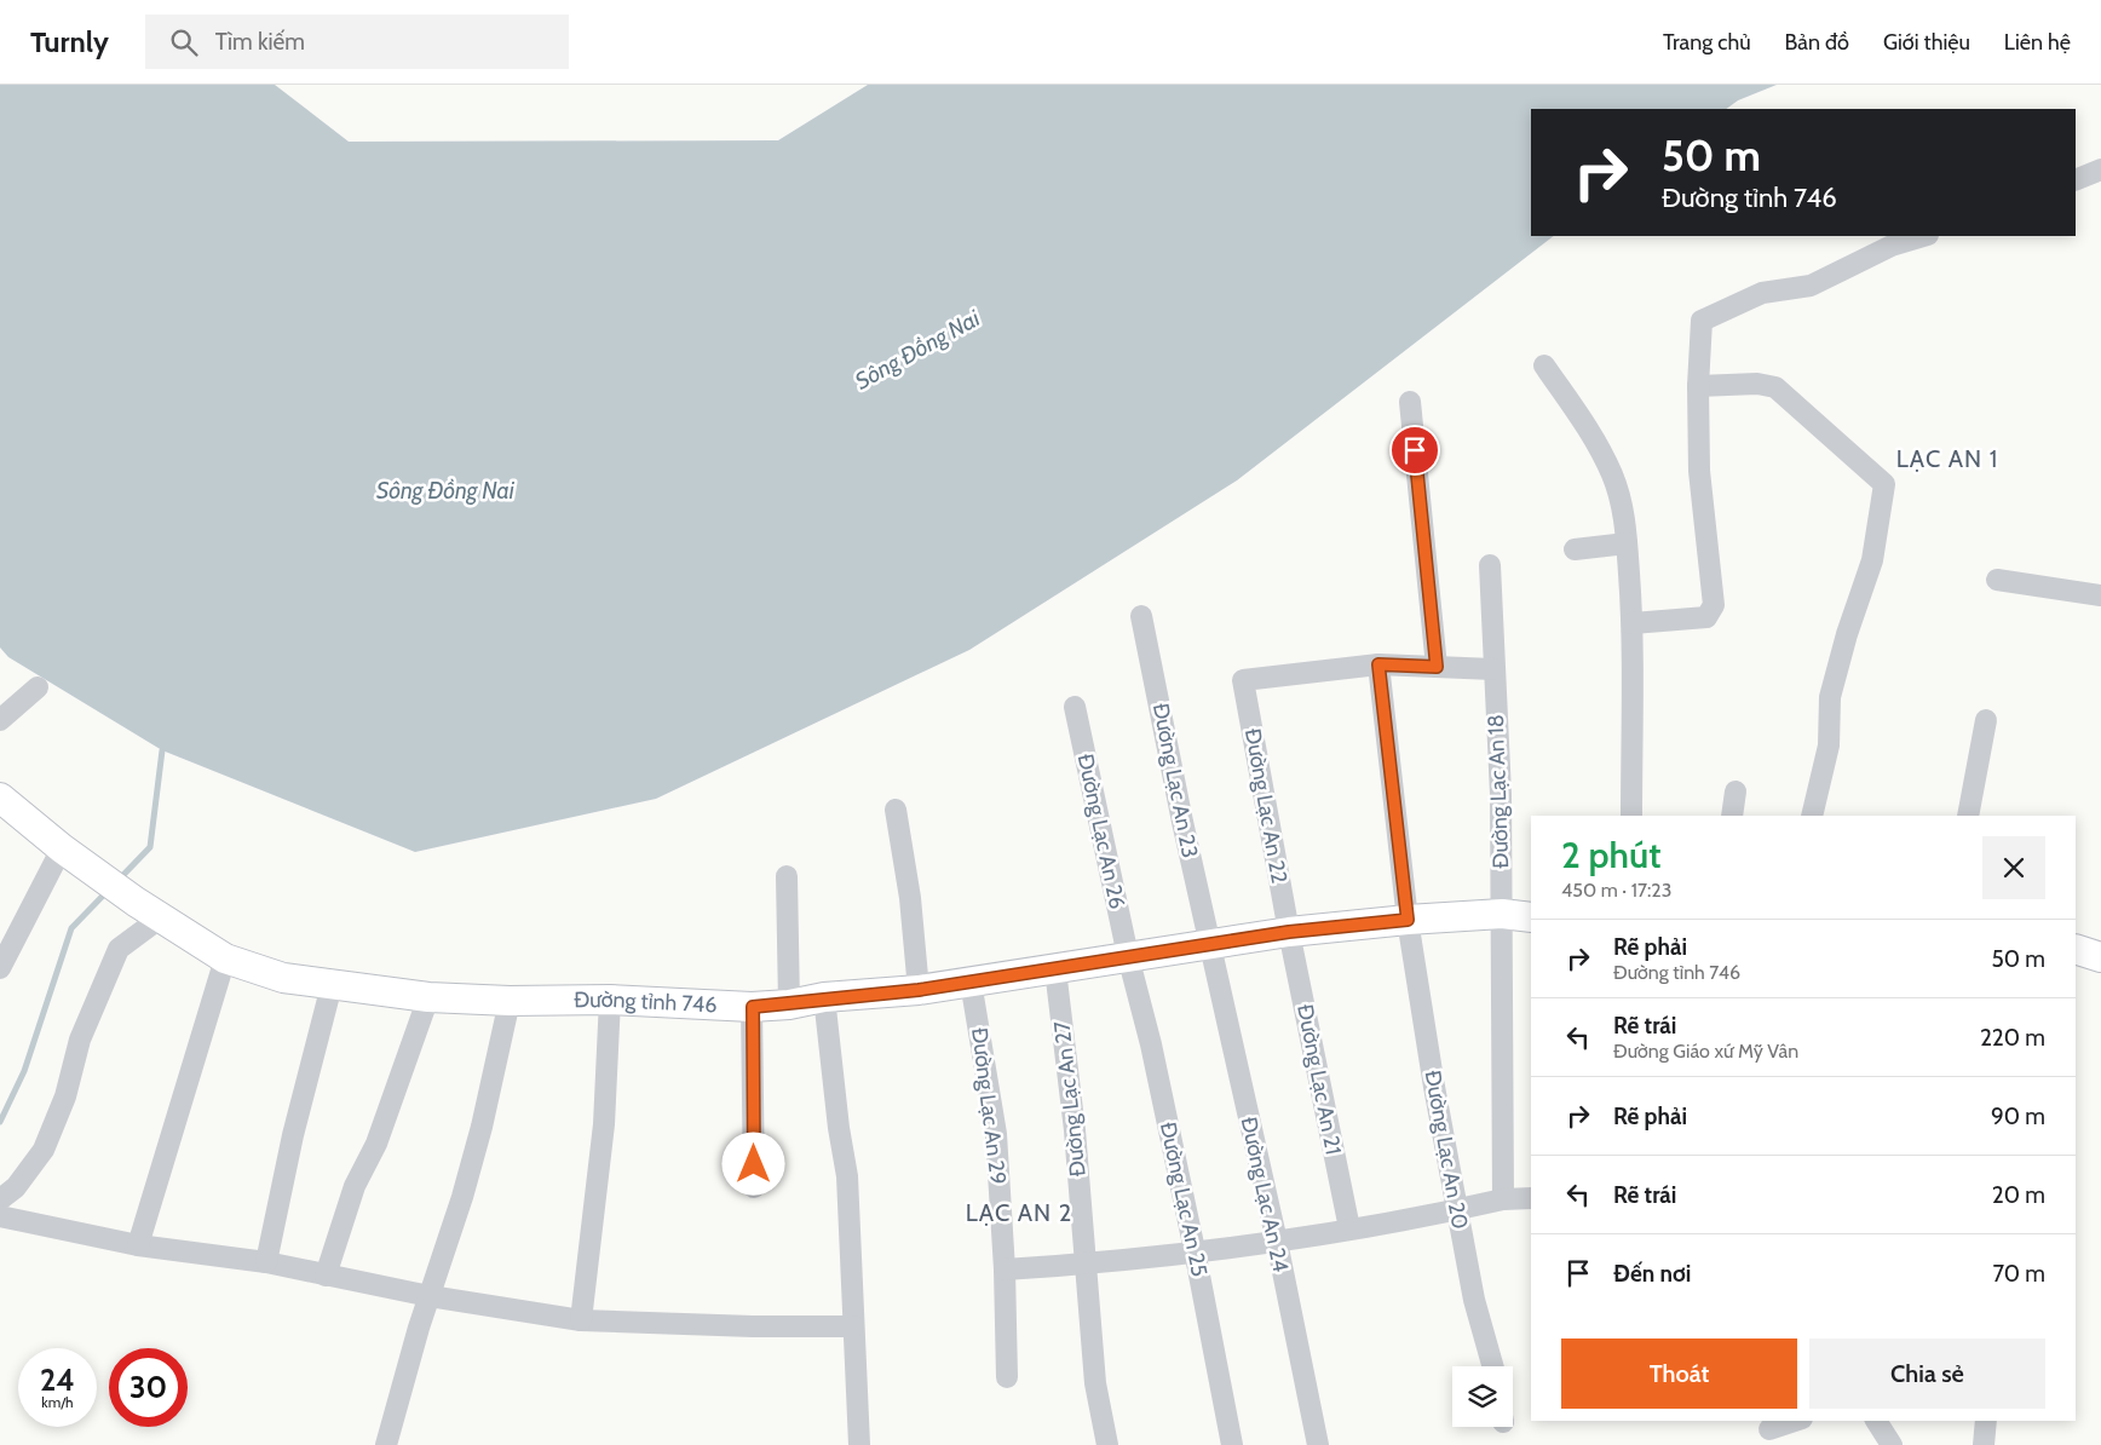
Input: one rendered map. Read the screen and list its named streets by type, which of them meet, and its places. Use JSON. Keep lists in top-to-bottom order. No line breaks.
{"streets":{"main road":["Đường tỉnh 746"],"street":["Đường Lạc An 23","Đường Lạc An 18","Đường Lạc An 22","Đường Lạc An 26","Đường Lạc An 21","Đường Lạc An 27","Đường Lạc An 29","Đường Lạc An 20","Đường Lạc An 24","Đường Lạc An 25"]},"crossings":[["Đường Lạc An 23","Đường tỉnh 746"],["Đường Lạc An 23","Đường Lạc An 24"],["Đường Lạc An 18","Đường tỉnh 746"],["Đường Lạc An 22","Đường tỉnh 746"],["Đường Lạc An 22","Đường Lạc An 21"],["Đường Lạc An 22","Đường Lạc An 20"],["Đường Lạc An 26","Đường tỉnh 746"],["Đường Lạc An 26","Đường Lạc An 25"],["Đường tỉnh 746","Đường Lạc An 21"],["Đường tỉnh 746","Đường Lạc An 27"],["Đường tỉnh 746","Đường Lạc An 29"],["Đường tỉnh 746","Đường Lạc An 20"],["Đường tỉnh 746","Đường Lạc An 24"],["Đường tỉnh 746","Đường Lạc An 25"]],"districts":["LẠC AN 1","LẠC AN 2"],"water":["Sông Đồng Nai"],"page":{"header":"Turnly","search":"Tìm kiếm","nav":["Trang chủ","Bản đồ","Giới thiệu","Liên hệ"],"turn":["50 m","Đường tỉnh 746"],"heading":["2 phút","450 m · 17:23"],"list":[{"name":"Rẽ phải","note":"Đường tỉnh 746","value":"50 m"},{"name":"Rẽ trái","note":"Đường Giáo xứ Mỹ Vân","value":"220 m"},{"name":"Rẽ phải","value":"90 m"},{"name":"Rẽ trái","value":"20 m"},{"name":"Đến nơi","value":"70 m"}],"buttons":["Thoát","Chia sẻ"],"speed":"24 km/h","limit":"30"}}
